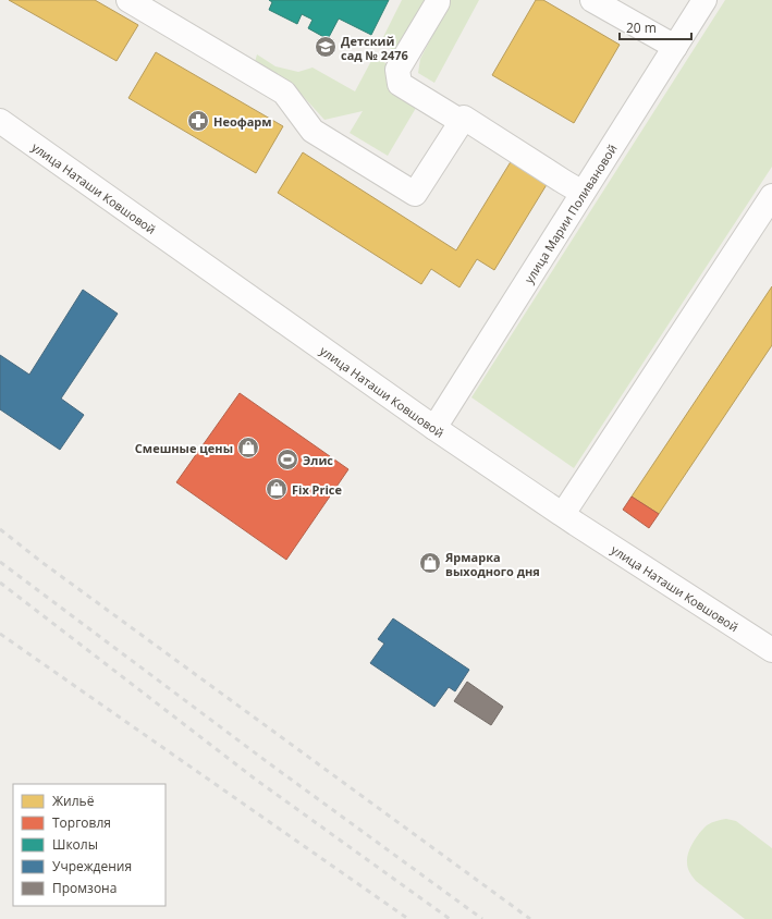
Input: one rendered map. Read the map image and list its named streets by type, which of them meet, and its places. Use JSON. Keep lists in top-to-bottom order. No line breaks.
{"streets":{"street":["улица Наташи Ковшовой","улица Марии Поливановой"]},"crossings":[["улица Наташи Ковшовой","улица Марии Поливановой"]],"places":{"school or university":["Детский сад № 2476"],"pharmacy":["Неофарм"],"shop":["Смешные цены","Fix Price","Ярмарка выходного дня"],"sports":["Элис"]},"legend":["Жильё","Торговля","Школы","Учреждения","Промзона"],"scale_bar":"20 m"}
